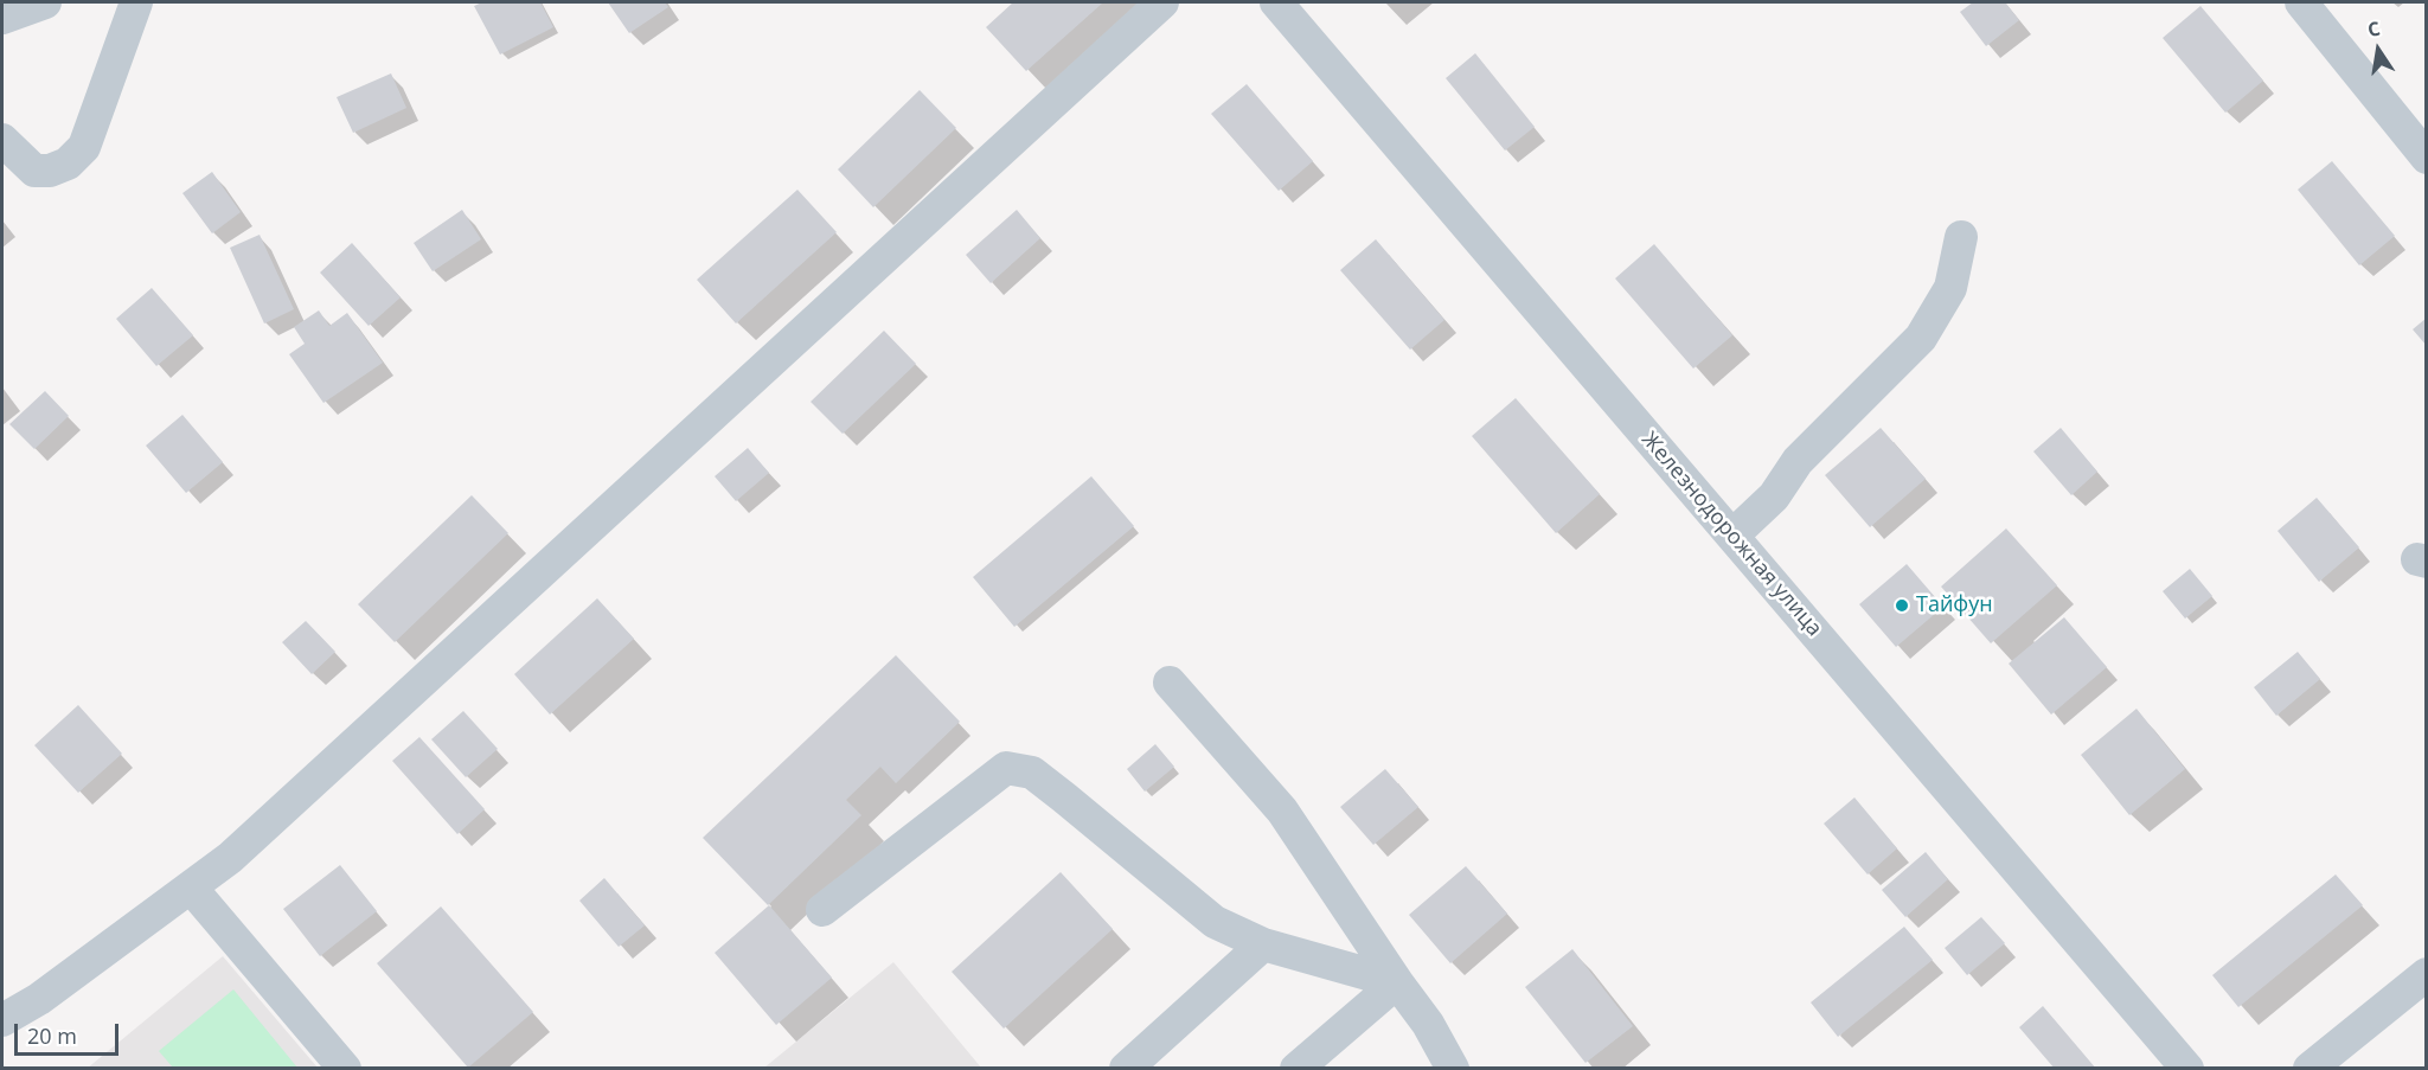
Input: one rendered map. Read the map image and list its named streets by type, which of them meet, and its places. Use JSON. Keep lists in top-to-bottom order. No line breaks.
{"streets":{"street":["Железнодорожная улица"]},"places":["Тайфун"],"scale_bar":"20 m","north":"top"}
